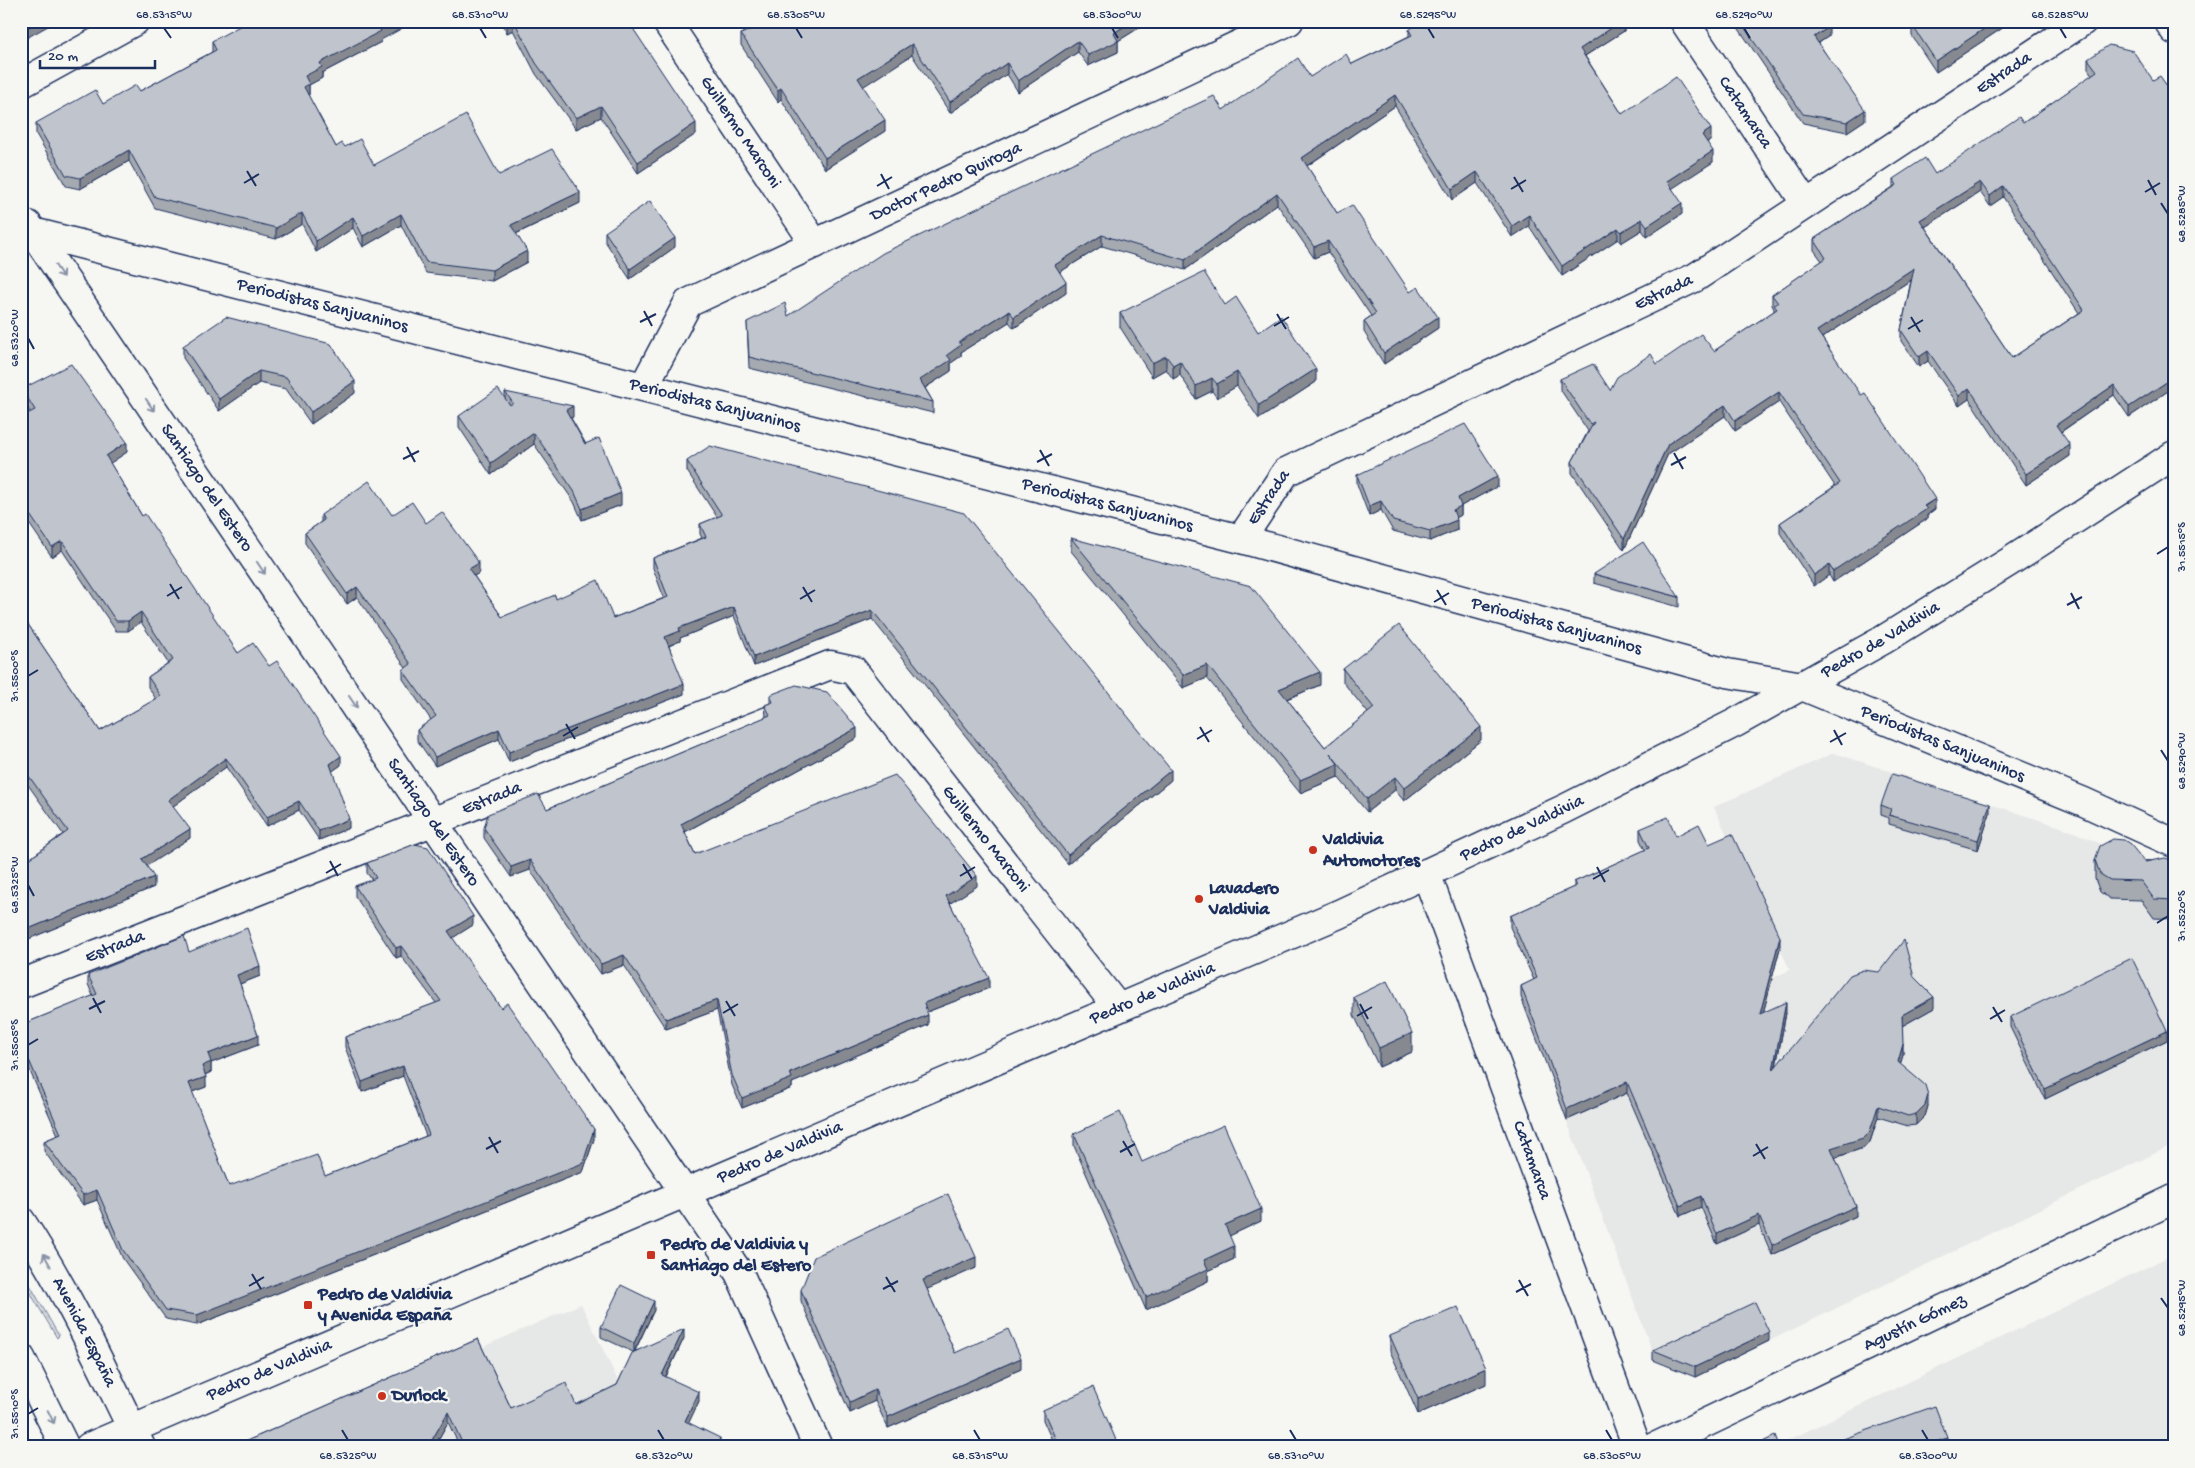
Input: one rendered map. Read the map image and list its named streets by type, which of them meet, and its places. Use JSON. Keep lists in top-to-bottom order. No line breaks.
{"streets":{"street":["Estrada","Catamarca","Guillermo Marconi","Doctor Pedro Quiroga","Periodistas Sanjuaninos","Santiago del Estero","Pedro de Valdivia","Agustín Gómez","Avenida España"]},"crossings":[["Estrada","Catamarca"],["Estrada","Guillermo Marconi"],["Estrada","Periodistas Sanjuaninos"],["Estrada","Santiago del Estero"],["Catamarca","Pedro de Valdivia"],["Guillermo Marconi","Doctor Pedro Quiroga"],["Guillermo Marconi","Pedro de Valdivia"],["Doctor Pedro Quiroga","Periodistas Sanjuaninos"],["Periodistas Sanjuaninos","Santiago del Estero"],["Periodistas Sanjuaninos","Pedro de Valdivia"],["Santiago del Estero","Pedro de Valdivia"],["Pedro de Valdivia","Avenida España"]],"one_way":["Santiago del Estero"],"places":{"other":["Valdivia Automotores","Lavadero Valdivia","Durlock"],"transit":["Pedro de Valdivia y Santiago del Estero","Pedro de Valdivia y Avenida España"]},"scale_bar":"20 m","coordinates":["68.5315°W","68.5310°W","68.5305°W","68.5300°W","68.5295°W","68.5290°W","68.5285°W","68.5320°W","31.5515°S","31.5500°S","68.5325°W","31.5520°S","31.5505°S","31.5510°S"]}
